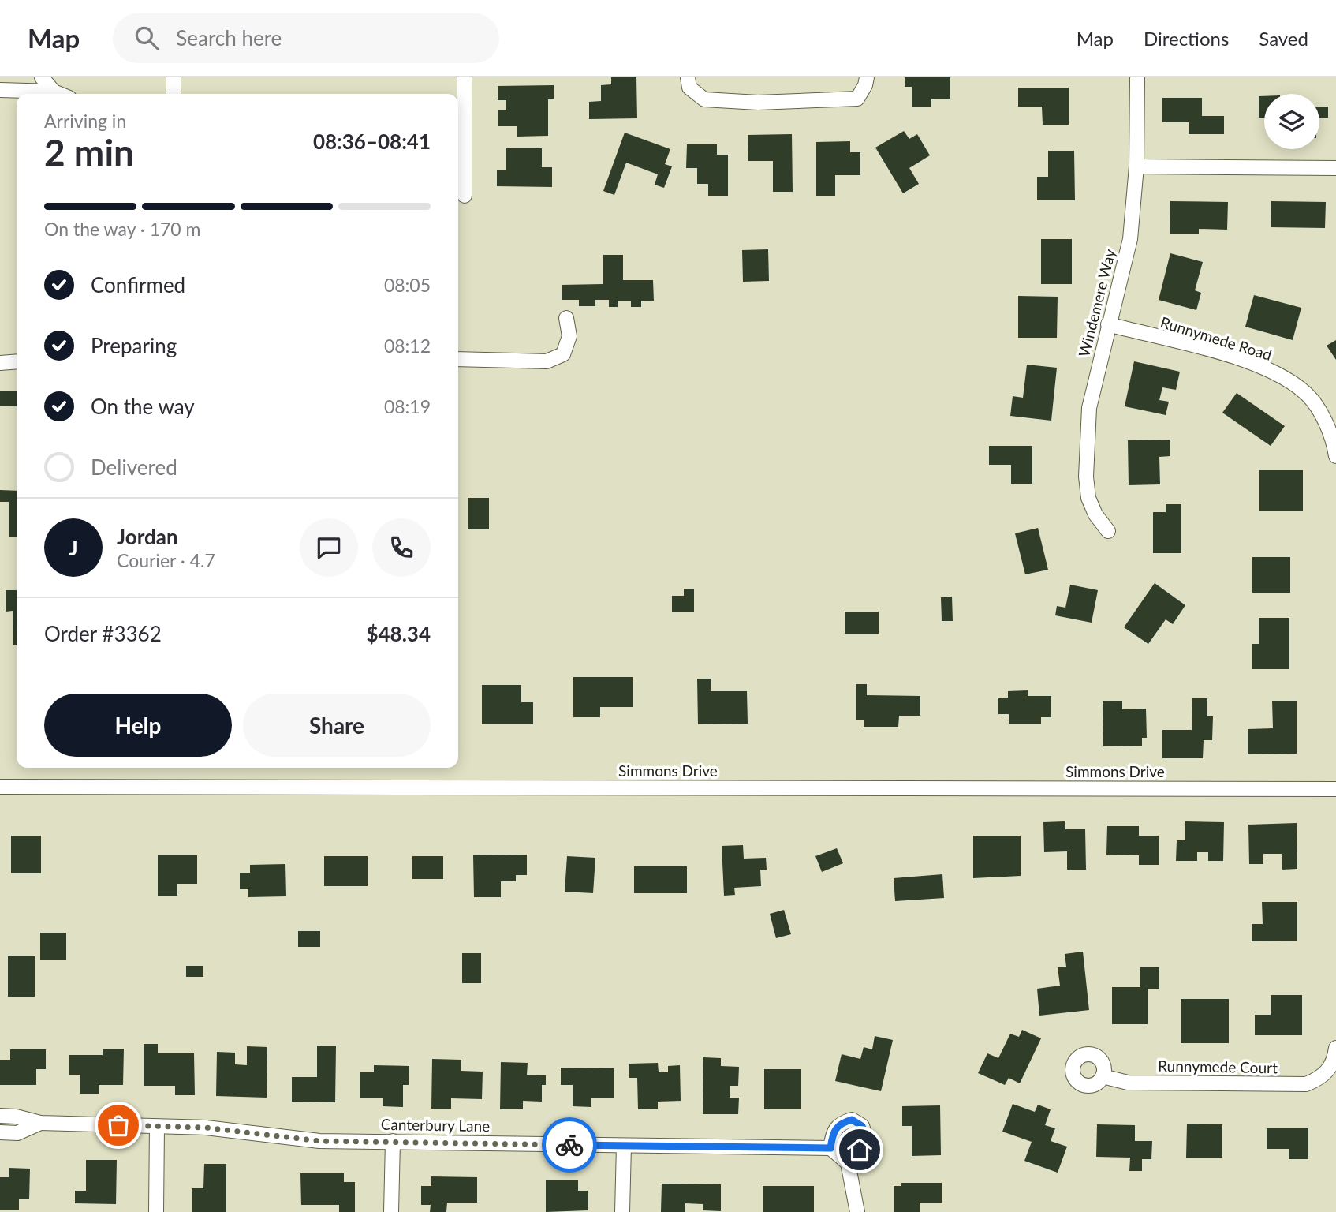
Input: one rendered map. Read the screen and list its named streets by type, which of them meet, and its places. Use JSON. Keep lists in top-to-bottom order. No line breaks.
{"streets":{"street":["Windemere Way","Runnymede Road","Simmons Drive","Runnymede Court","Canterbury Lane"]},"crossings":[["Windemere Way","Runnymede Road"]],"page":{"header":"Map","search":"Search here","nav":["Map","Directions","Saved"],"heading":["2 min","Arriving in","08:36–08:41"],"panel":["Jordan","Courier · 4.7","Order #3362","$48.34"],"bar":"On the way · 170 m","list":[["Confirmed","08:05"],["Preparing","08:12"],["On the way","08:19"],"Delivered"],"round":"J","buttons":["Help","Share"]}}
